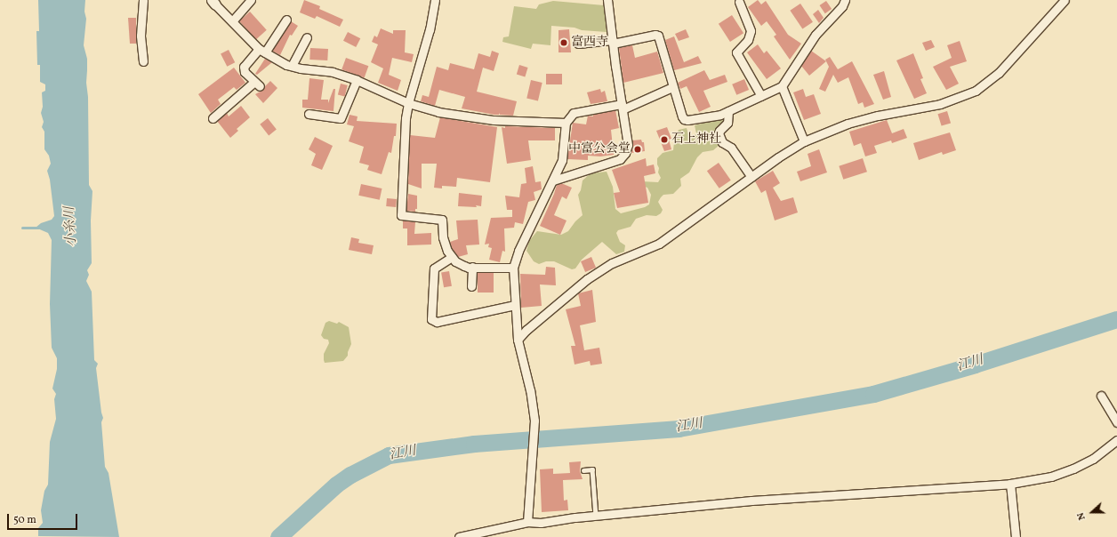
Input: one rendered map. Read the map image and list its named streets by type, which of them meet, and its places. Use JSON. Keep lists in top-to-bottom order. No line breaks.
{"water":["小糸川","江川"],"places":["富西寺","石上神社","中富公会堂"],"scale_bar":"50 m","north":"left"}
